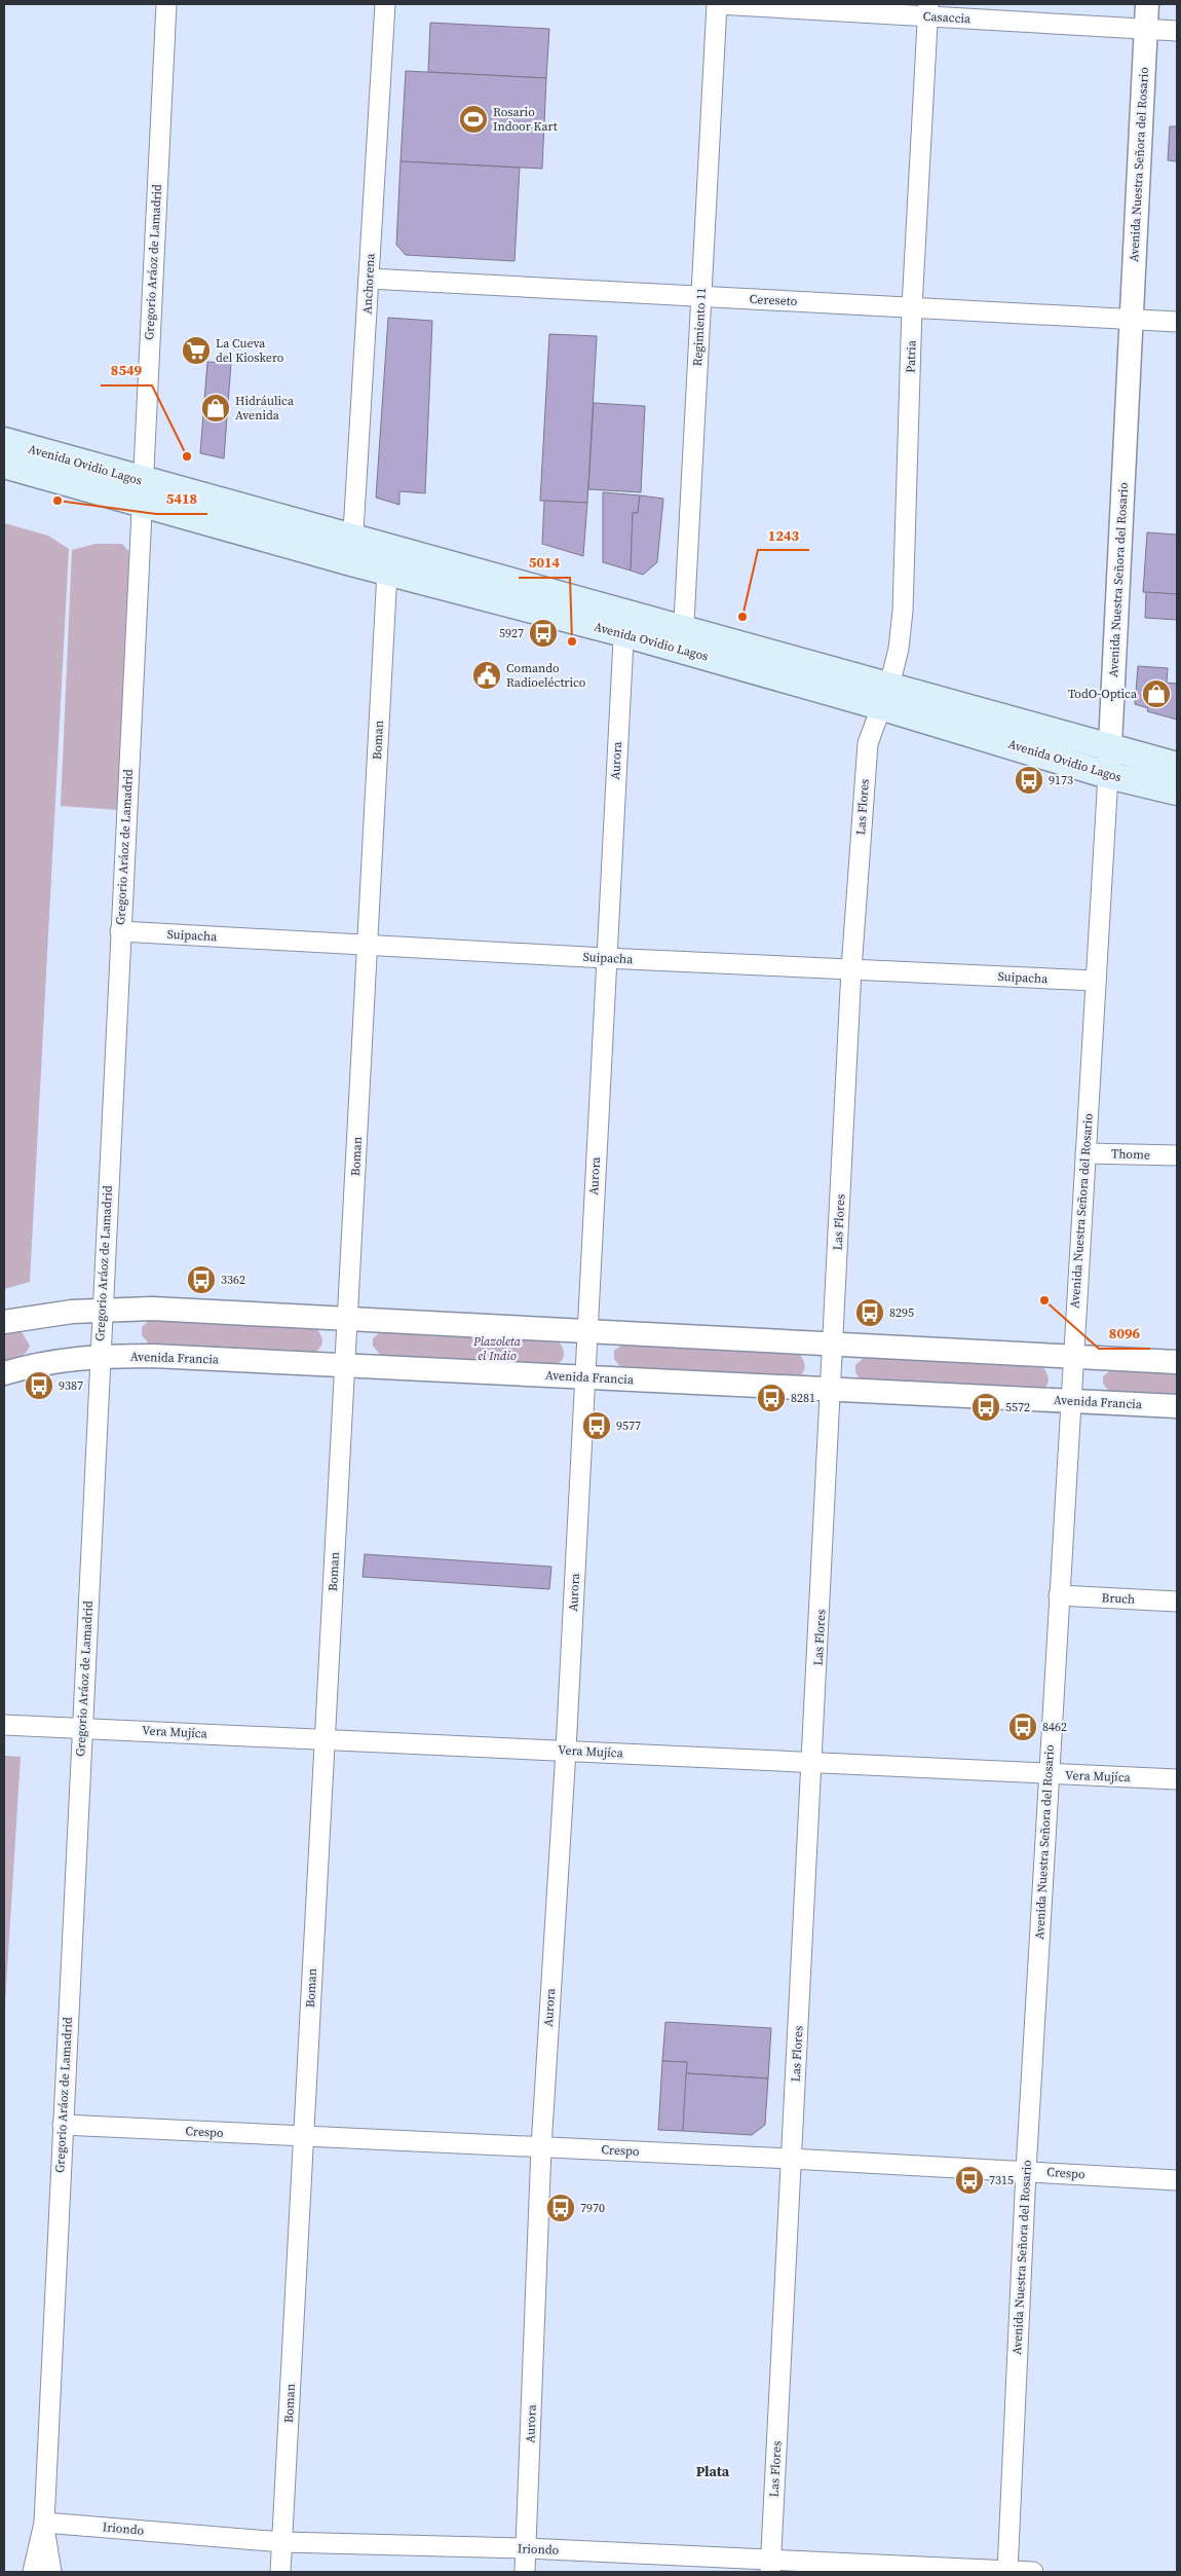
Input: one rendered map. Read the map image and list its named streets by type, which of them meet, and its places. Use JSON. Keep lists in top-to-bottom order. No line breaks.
{"streets":{"main road":["Avenida Ovidio Lagos"],"street":["Casaccia","Avenida Nuestra Señora del Rosario","Gregorio Aráoz de Lamadrid","Anchorena","Cereseto","Regimiento 11","Patria","Boman","Aurora","Las Flores","Suipacha","Thome","Avenida Francia","Bruch","Vera Mujíca","Crespo","Iriondo"]},"crossings":[["Casaccia","Avenida Nuestra Señora del Rosario"],["Casaccia","Regimiento 11"],["Casaccia","Patria"],["Avenida Nuestra Señora del Rosario","Cereseto"],["Avenida Nuestra Señora del Rosario","Avenida Ovidio Lagos"],["Avenida Nuestra Señora del Rosario","Suipacha"],["Avenida Nuestra Señora del Rosario","Thome"],["Avenida Nuestra Señora del Rosario","Avenida Francia"],["Avenida Nuestra Señora del Rosario","Bruch"],["Avenida Nuestra Señora del Rosario","Vera Mujíca"],["Avenida Nuestra Señora del Rosario","Crespo"],["Avenida Nuestra Señora del Rosario","Iriondo"],["Gregorio Aráoz de Lamadrid","Avenida Ovidio Lagos"],["Gregorio Aráoz de Lamadrid","Suipacha"],["Gregorio Aráoz de Lamadrid","Avenida Francia"],["Gregorio Aráoz de Lamadrid","Vera Mujíca"],["Gregorio Aráoz de Lamadrid","Crespo"],["Gregorio Aráoz de Lamadrid","Iriondo"],["Anchorena","Cereseto"],["Anchorena","Avenida Ovidio Lagos"],["Cereseto","Regimiento 11"],["Cereseto","Patria"],["Regimiento 11","Avenida Ovidio Lagos"],["Patria","Avenida Ovidio Lagos"],["Patria","Las Flores"],["Avenida Ovidio Lagos","Boman"],["Avenida Ovidio Lagos","Aurora"],["Avenida Ovidio Lagos","Las Flores"],["Boman","Suipacha"],["Boman","Avenida Francia"],["Boman","Vera Mujíca"],["Boman","Crespo"],["Boman","Iriondo"],["Aurora","Suipacha"],["Aurora","Avenida Francia"],["Aurora","Vera Mujíca"],["Aurora","Crespo"],["Aurora","Iriondo"],["Las Flores","Suipacha"],["Las Flores","Avenida Francia"],["Las Flores","Vera Mujíca"],["Las Flores","Crespo"],["Las Flores","Iriondo"]],"districts":["Plata"],"parks":["Plazoleta el Indio"],"places":{"sports":["Rosario Indoor Kart"],"supermarket":["La Cueva del Kioskero"],"shop":["Hidráulica Avenida","TodO-Optica"],"other":["8549","5418","1243","5014","8096"],"bus stop":["5927","9173","3362","8295","9387","8281","5572","9577","8462","7315","7970"],"public building":["Comando Radioeléctrico"]}}
